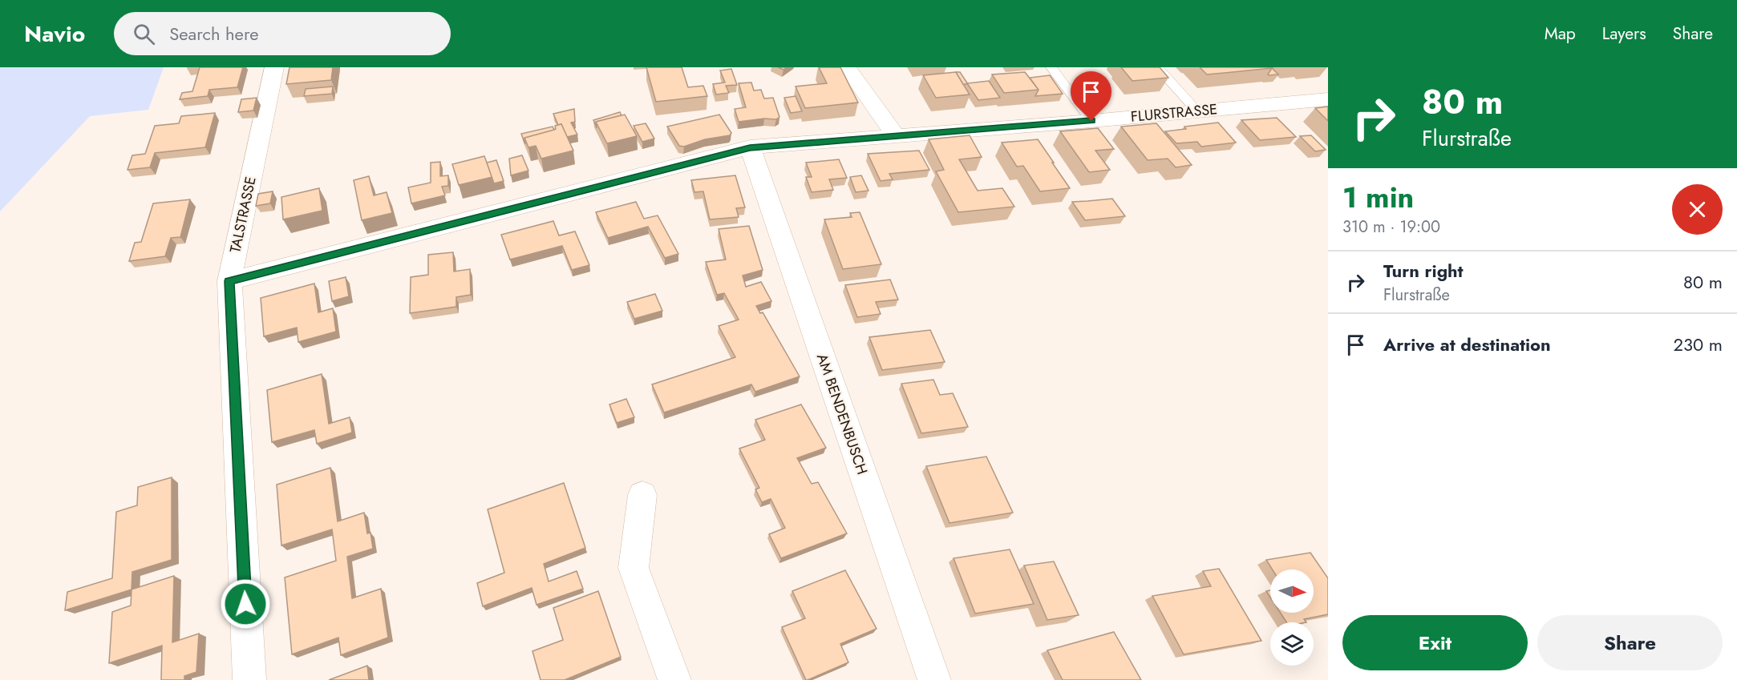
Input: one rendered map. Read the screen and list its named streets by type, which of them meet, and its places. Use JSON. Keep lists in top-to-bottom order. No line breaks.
{"streets":{"street":["FLURSTRASSE","TALSTRASSE","AM BENDENBUSCH"]},"crossings":[["FLURSTRASSE","TALSTRASSE"],["FLURSTRASSE","AM BENDENBUSCH"]],"north":"right","page":{"header":"Navio","search":"Search here","nav":["Map","Layers","Share"],"turn":["80 m","Flurstraße"],"heading":["1 min","310 m · 19:00"],"list":[{"name":"Turn right","note":"Flurstraße","value":"80 m"},{"name":"Arrive at destination","value":"230 m"}],"buttons":["Exit","Share"]}}
